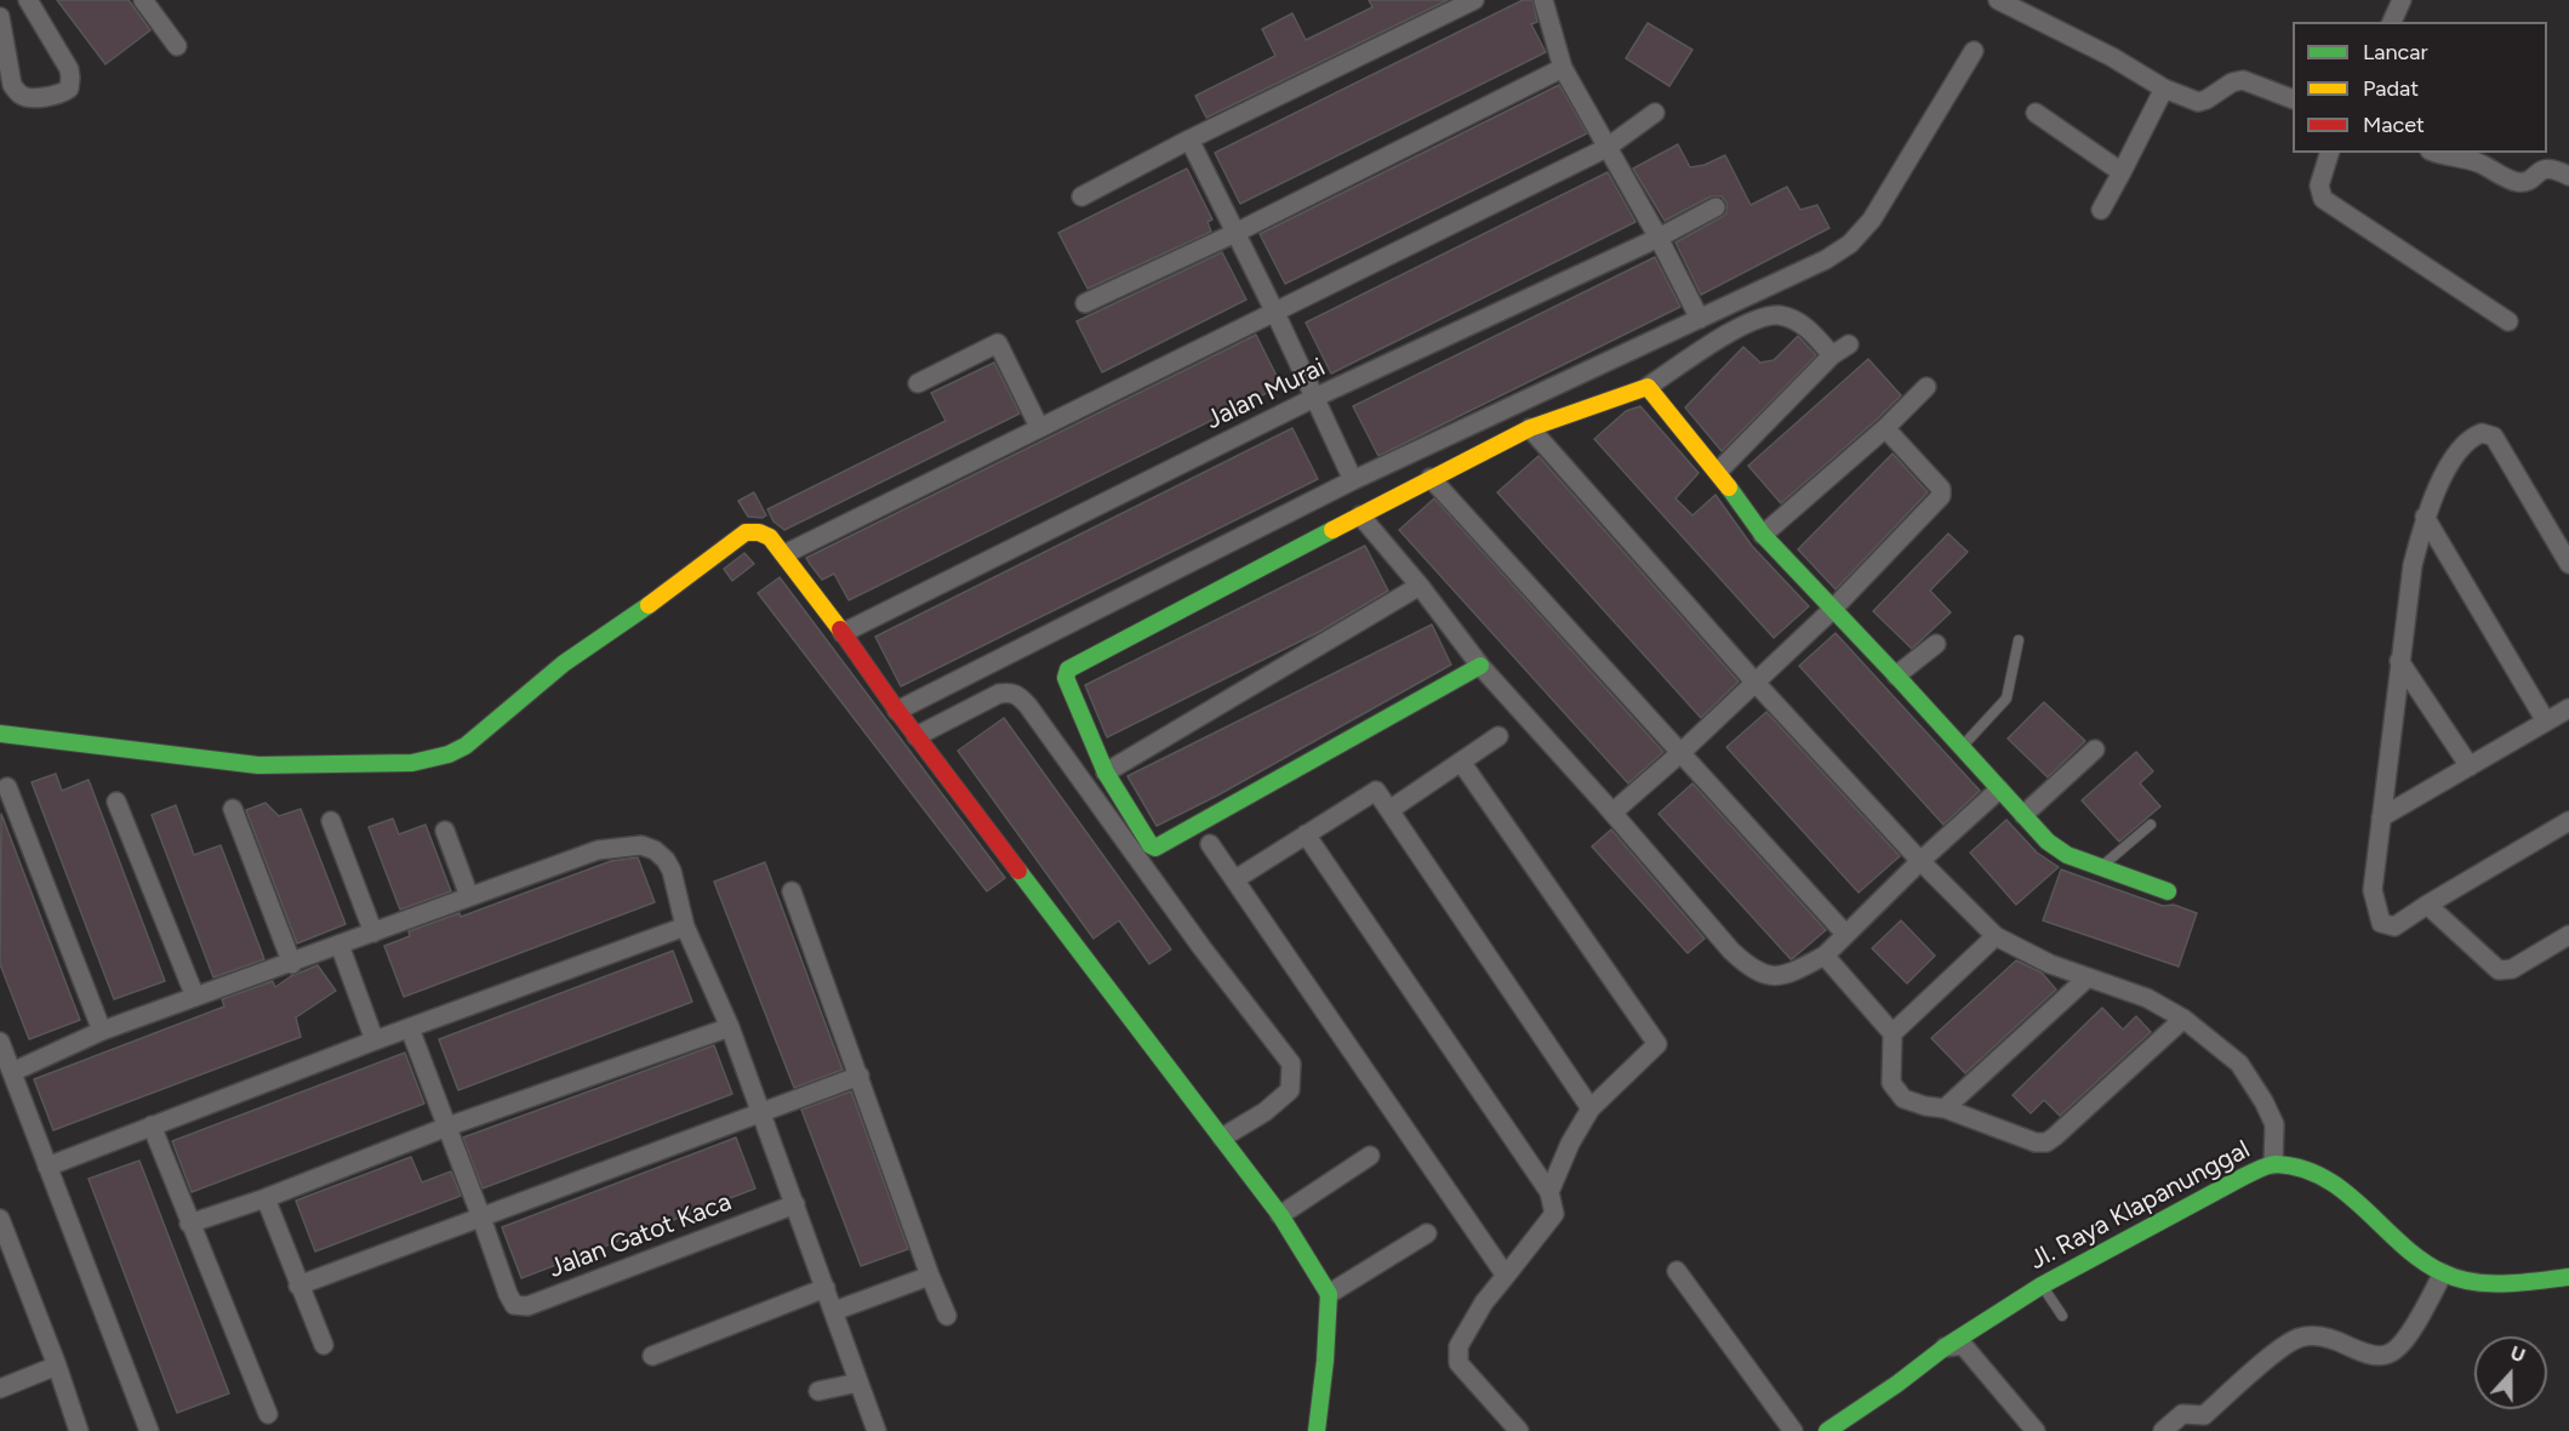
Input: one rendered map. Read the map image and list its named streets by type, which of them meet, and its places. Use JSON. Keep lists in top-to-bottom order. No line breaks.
{"streets":{"street":["Jalan Murai","Jl. Raya Klapanunggal","Jalan Gatot Kaca"]},"legend":["Lancar","Padat","Macet"],"north":"top"}
